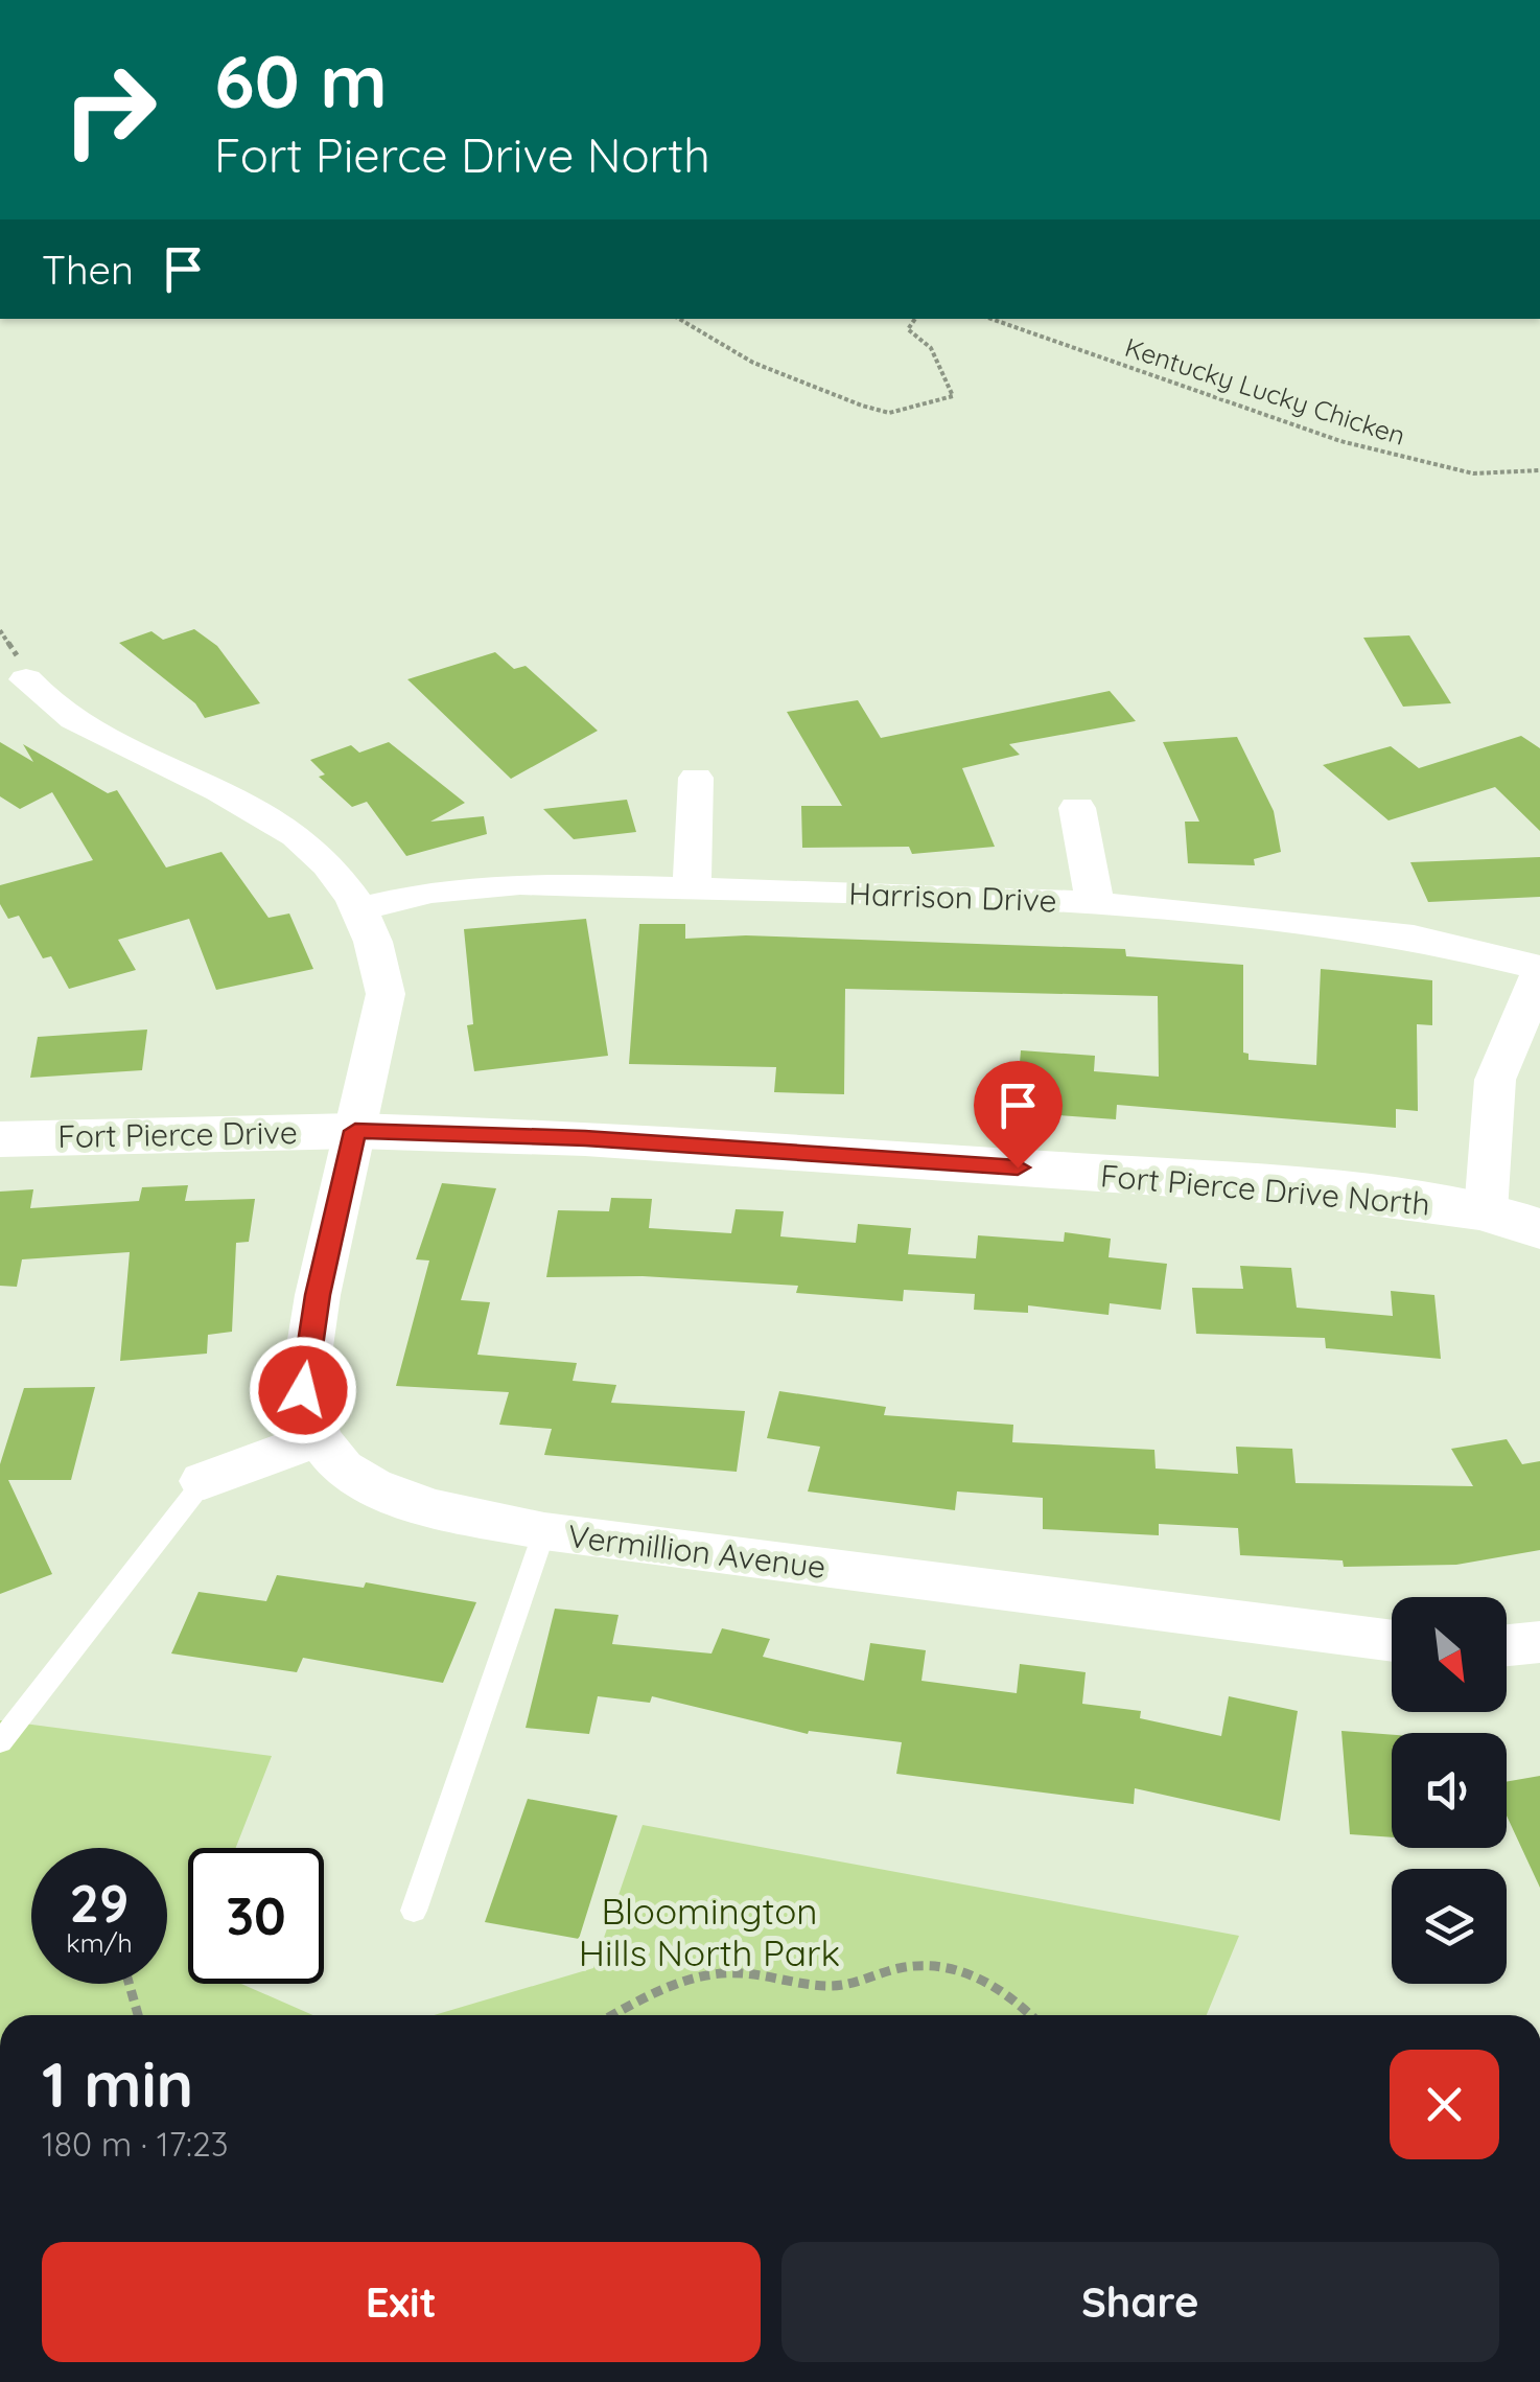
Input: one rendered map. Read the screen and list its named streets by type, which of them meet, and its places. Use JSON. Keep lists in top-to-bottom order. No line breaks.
{"streets":{"street":["Harrison Drive","Fort Pierce Drive","Fort Pierce Drive North","Vermillion Avenue"],"path":["Kentucky Lucky Chicken"]},"crossings":[["Harrison Drive","Vermillion Avenue"],["Fort Pierce Drive","Fort Pierce Drive North"],["Fort Pierce Drive","Vermillion Avenue"],["Fort Pierce Drive North","Vermillion Avenue"]],"parks":["Bloomington Hills North Park"],"north":"bottom right","page":{"turn":["60 m","Fort Pierce Drive North"],"then":"Then","speed":"29 km/h","limit":"30","heading":["1 min","180 m · 17:23"],"buttons":["Exit","Share"]}}
